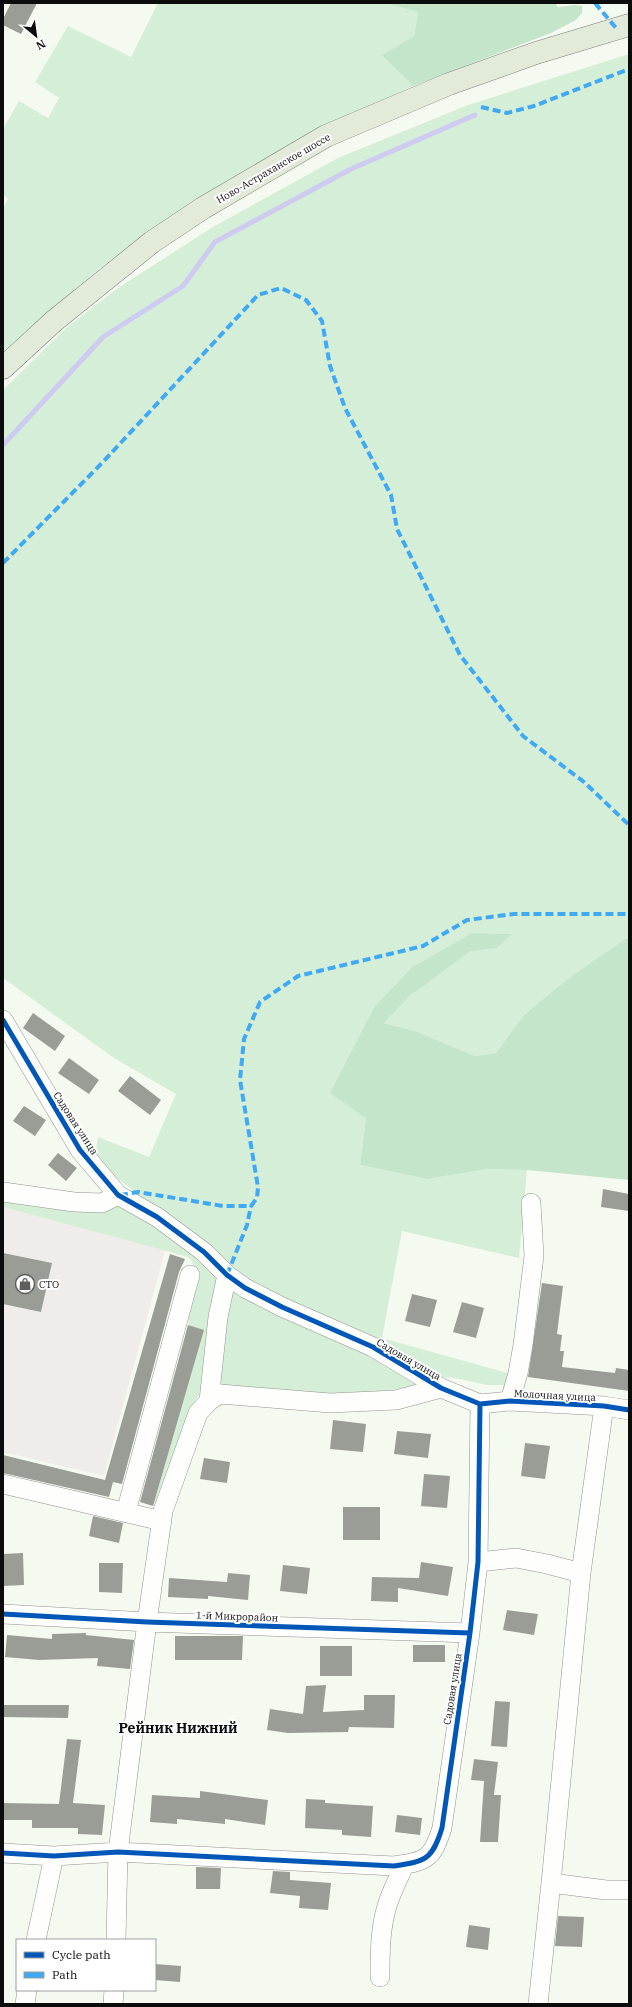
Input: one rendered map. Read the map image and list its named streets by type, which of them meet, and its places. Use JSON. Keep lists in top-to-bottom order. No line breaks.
{"streets":{"main road":["Ново-Астраханское шоссе"],"street":["Садовая улица","Молочная улица","1-й Микрорайон"]},"crossings":[["Садовая улица","Молочная улица"],["Садовая улица","1-й Микрорайон"]],"districts":["Рейник Нижний"],"places":{"shop":["СТО"]},"legend":["Cycle path","Path"],"north":"bottom right"}
